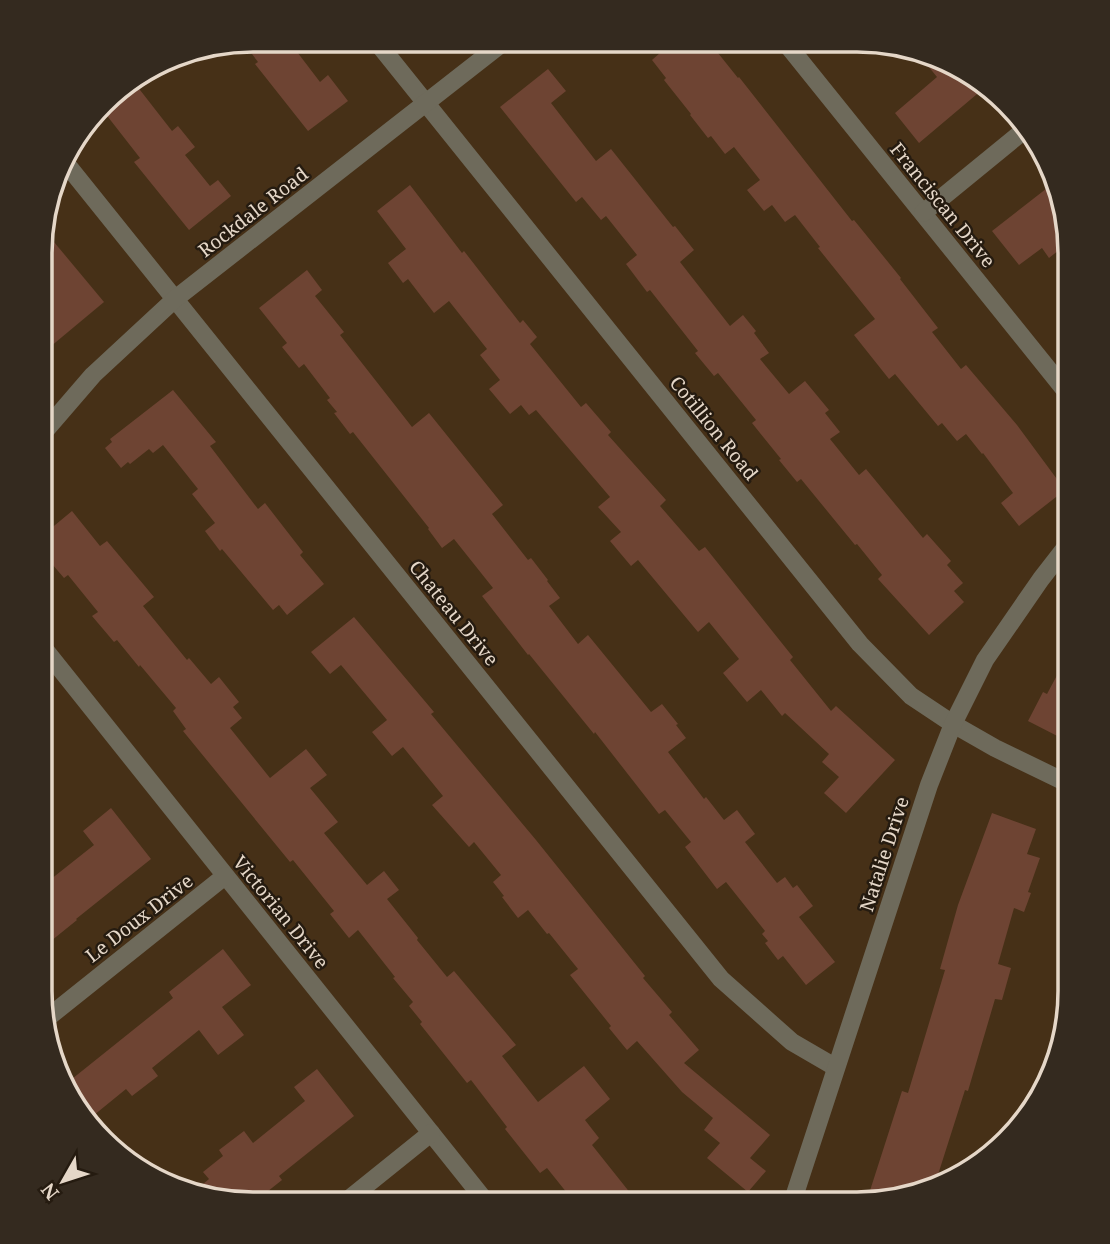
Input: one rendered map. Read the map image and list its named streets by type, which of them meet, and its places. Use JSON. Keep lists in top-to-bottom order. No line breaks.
{"streets":{"street":["Franciscan Drive","Rockdale Road","Cotillion Road","Chateau Drive","Natalie Drive","Victorian Drive","Le Doux Drive"]},"crossings":[["Rockdale Road","Cotillion Road"],["Rockdale Road","Chateau Drive"],["Cotillion Road","Natalie Drive"],["Chateau Drive","Natalie Drive"],["Victorian Drive","Le Doux Drive"]],"north":"bottom left"}
